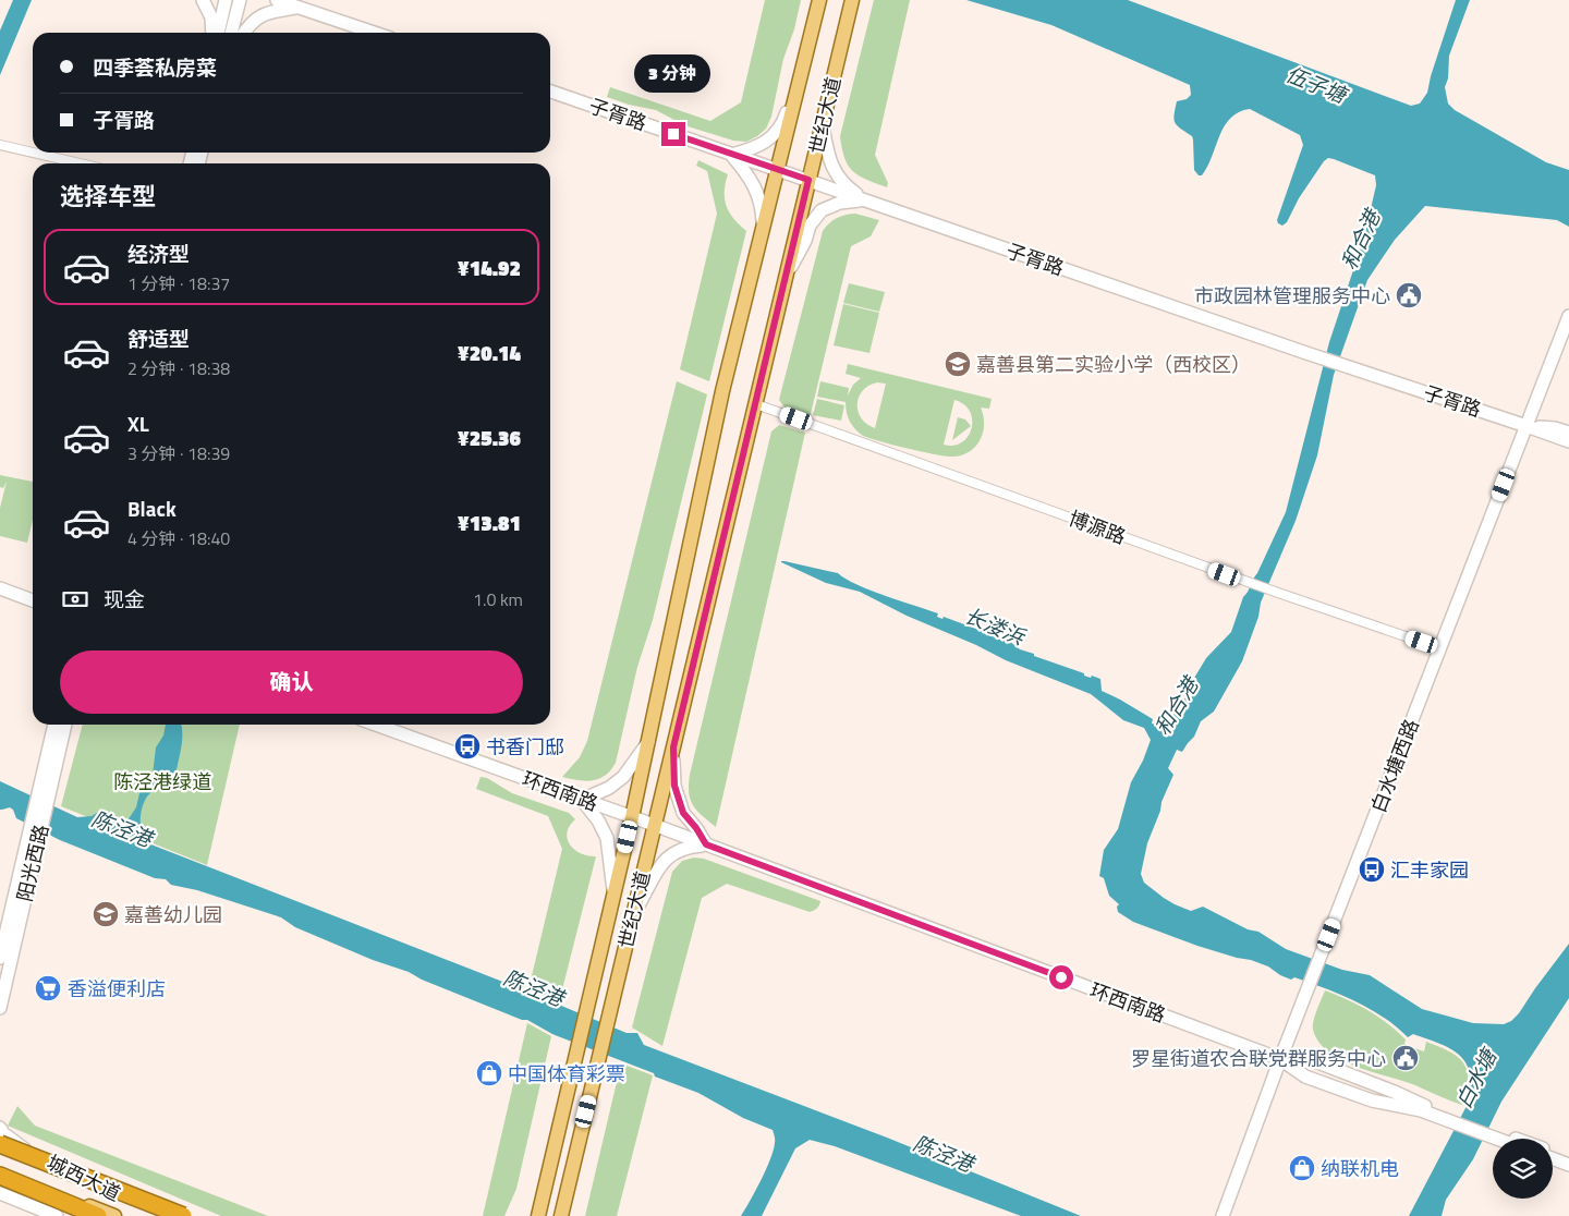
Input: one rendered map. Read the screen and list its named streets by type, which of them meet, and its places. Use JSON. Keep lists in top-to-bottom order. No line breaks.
{"streets":{"main road":["世纪大道","城西大道"],"street":["子胥路","博源路","白水塘西路","环西南路","阳光西路"]},"crossings":[["子胥路","世纪大道"],["子胥路","白水塘西路"],["世纪大道","博源路"],["世纪大道","环西南路"],["博源路","白水塘西路"],["白水塘西路","环西南路"]],"water":["伍子塘","和合港","长溇浜","陈泾港","白水塘"],"parks":["陈泾港绿道"],"places":{"public building":["市政园林管理服务中心","罗星街道农合联党群服务中心"],"school or university":["嘉善县第二实验小学（西校区）","嘉善幼儿园"],"bus stop":["书香门邸","汇丰家园"],"supermarket":["香溢便利店"],"shop":["中国体育彩票","纳联机电"]},"page":{"banner":["四季荟私房菜","子胥路"],"bubble":"3 分钟","heading":"选择车型","list":[{"name":"经济型","note":"1 分钟 · 18:37","value":"¥14.92"},{"name":"舒适型","note":"2 分钟 · 18:38","value":"¥20.14"},{"name":"XL","note":"3 分钟 · 18:39","value":"¥25.36"},{"name":"Black","note":"4 分钟 · 18:40","value":"¥13.81"}],"pay":["现金","1.0 km"],"buttons":"确认"}}
